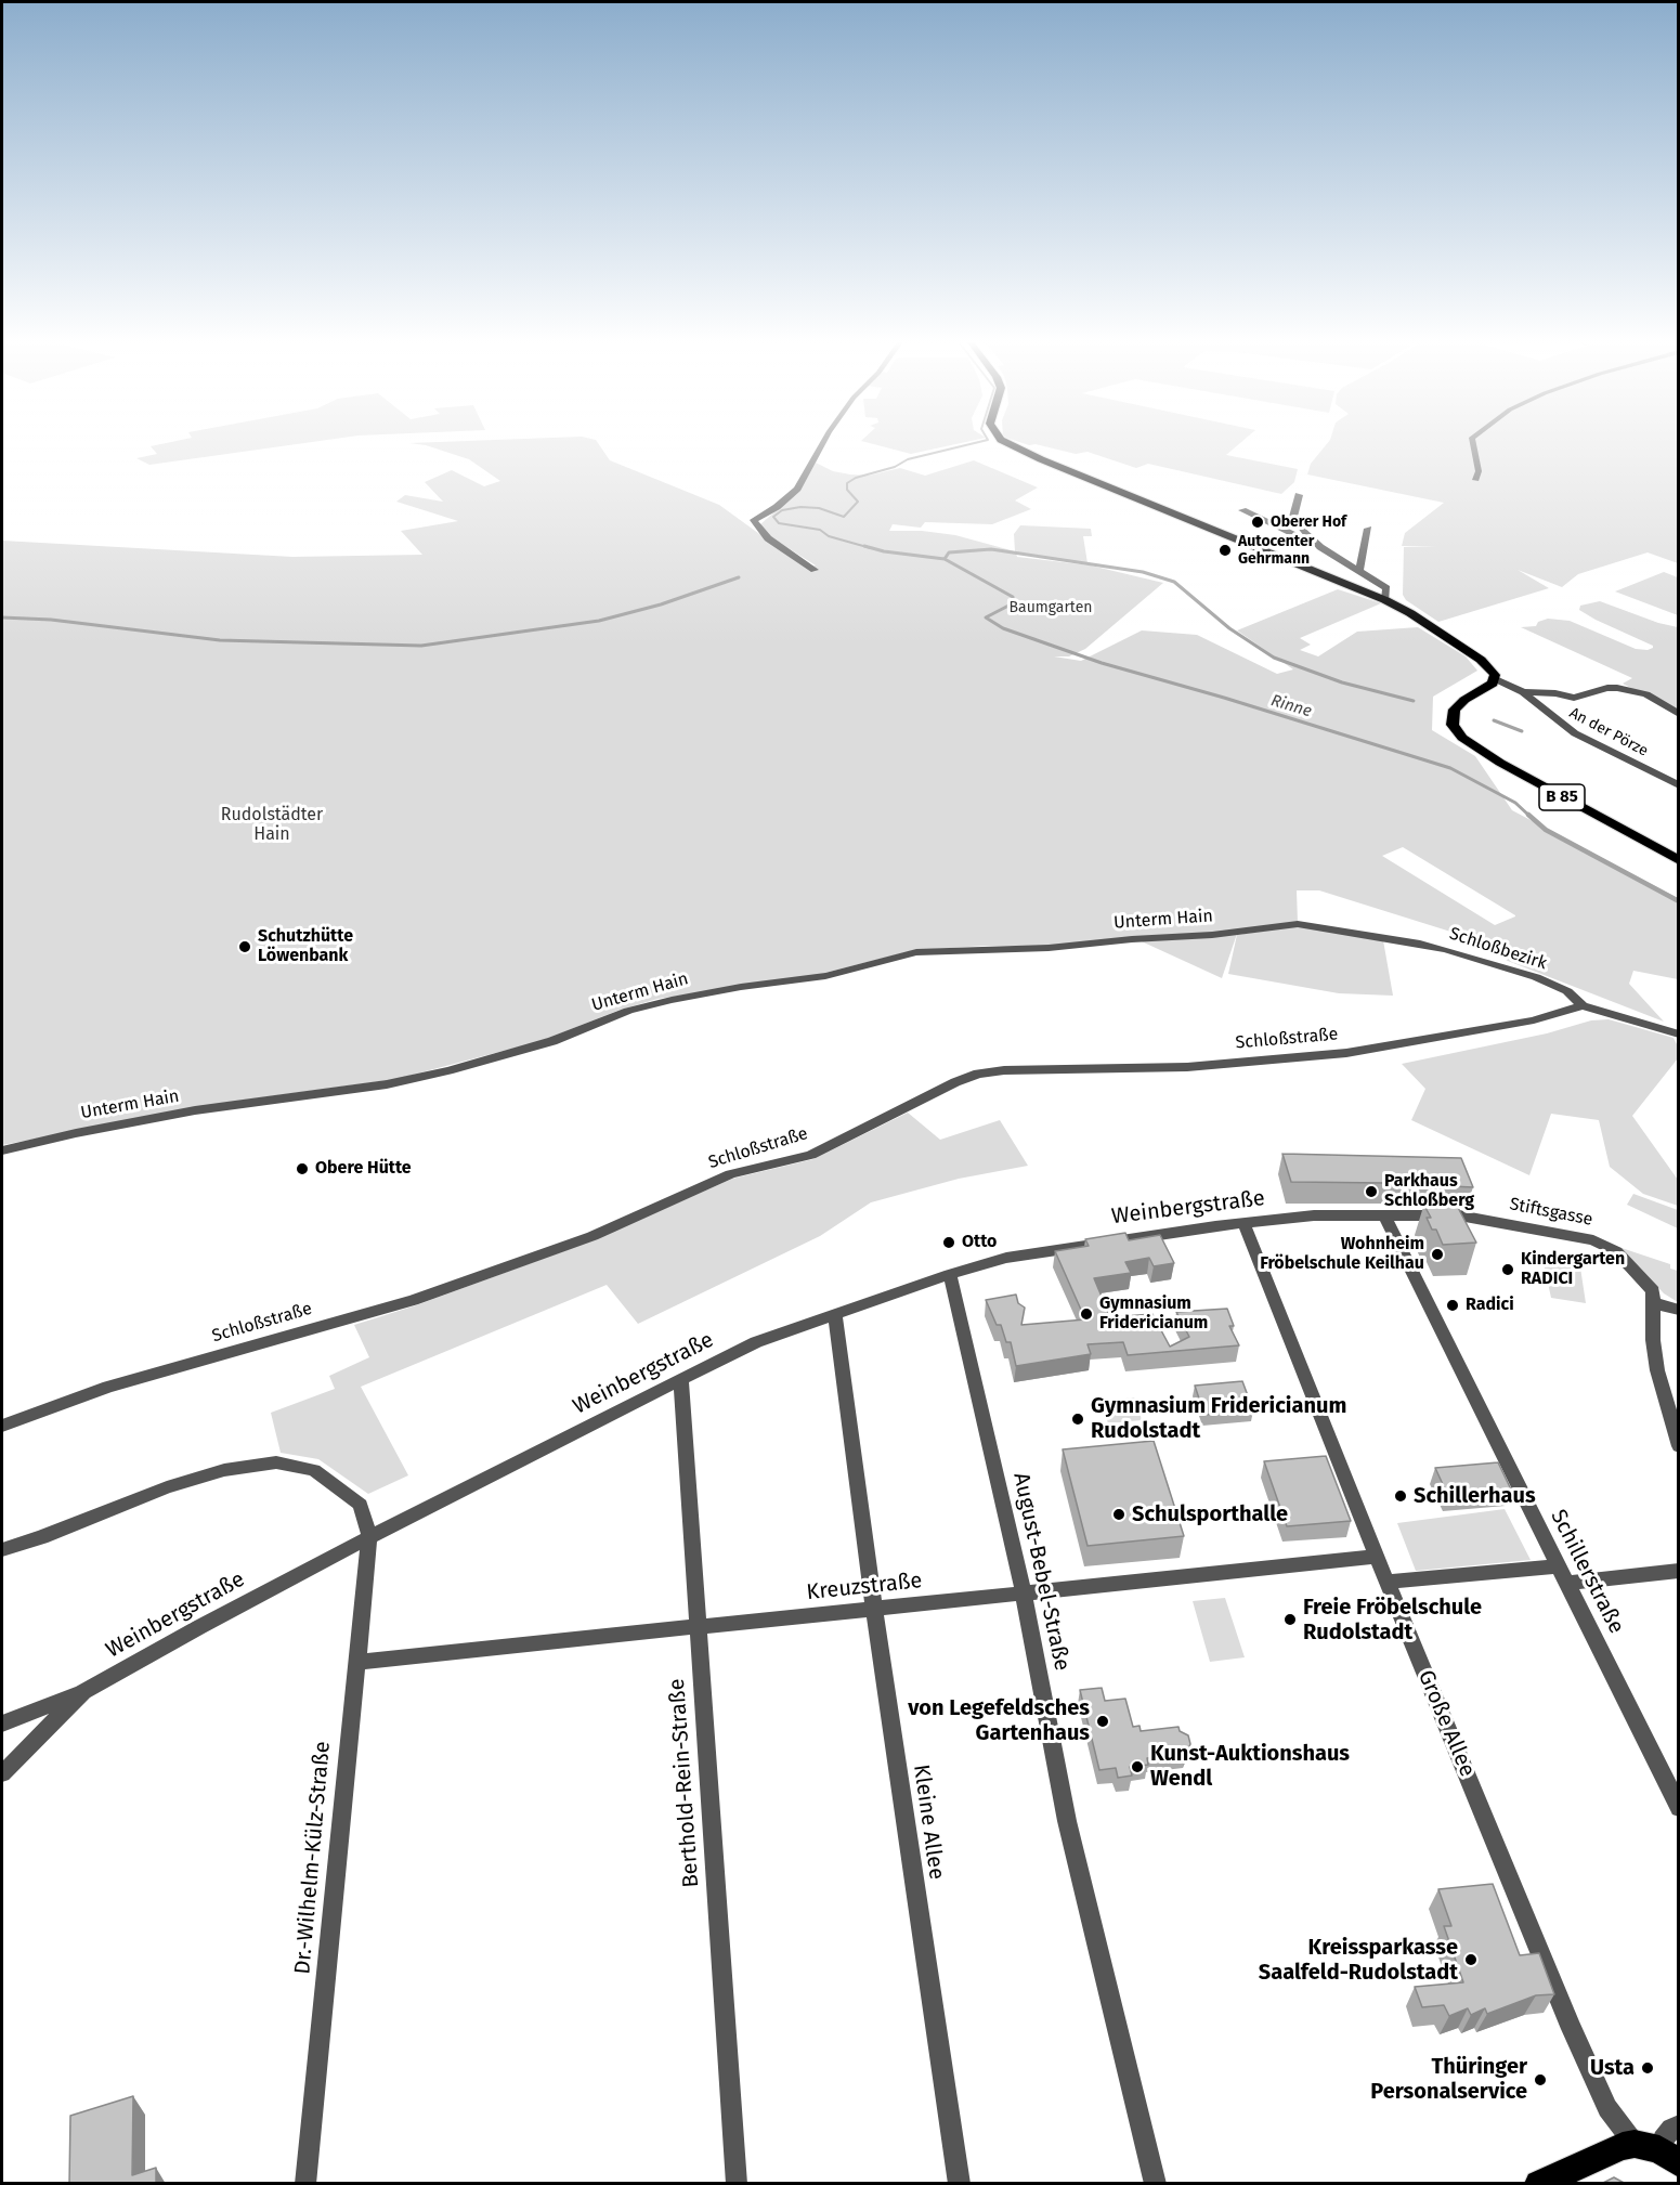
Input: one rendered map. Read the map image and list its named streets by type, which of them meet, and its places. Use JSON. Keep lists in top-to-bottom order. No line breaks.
{"streets":{"main road":["B 85"],"street":["An der Pörze","Unterm Hain","Schloßbezirk","Schloßstraße","Weinbergstraße","Stiftsgasse","August-Bebel-Straße","Schillerstraße","Kreuzstraße","Große Allee","Berthold-Rein-Straße","Kleine Allee","Dr.-Wilhelm-Külz-Straße"]},"crossings":[["An der Pörze","B 85"],["Unterm Hain","Schloßbezirk"],["Schloßbezirk","Schloßstraße"],["Weinbergstraße","Stiftsgasse"],["Weinbergstraße","August-Bebel-Straße"],["Weinbergstraße","Schillerstraße"],["Weinbergstraße","Große Allee"],["Weinbergstraße","Berthold-Rein-Straße"],["Weinbergstraße","Kleine Allee"],["Weinbergstraße","Dr.-Wilhelm-Külz-Straße"],["Stiftsgasse","Schillerstraße"],["August-Bebel-Straße","Kreuzstraße"],["Kreuzstraße","Große Allee"],["Kreuzstraße","Berthold-Rein-Straße"],["Kreuzstraße","Kleine Allee"],["Kreuzstraße","Dr.-Wilhelm-Külz-Straße"]],"water":["Rinne"],"parks":["Baumgarten","Rudolstädter Hain"],"places":["Oberer Hof","Autocenter Gehrmann","Schutzhütte Löwenbank","Obere Hütte","Parkhaus Schloßberg","Otto","Wohnheim Fröbelschule Keilhau","Kindergarten RADICI","Radici","Gymnasium Fridericianum","Gymnasium Fridericianum Rudolstadt","Schillerhaus","Schulsporthalle","Freie Fröbelschule Rudolstadt","von Legefeldsches Gartenhaus","Kunst-Auktionshaus Wendl","Kreissparkasse Saalfeld-Rudolstadt","Usta","Thüringer Personalservice"]}
